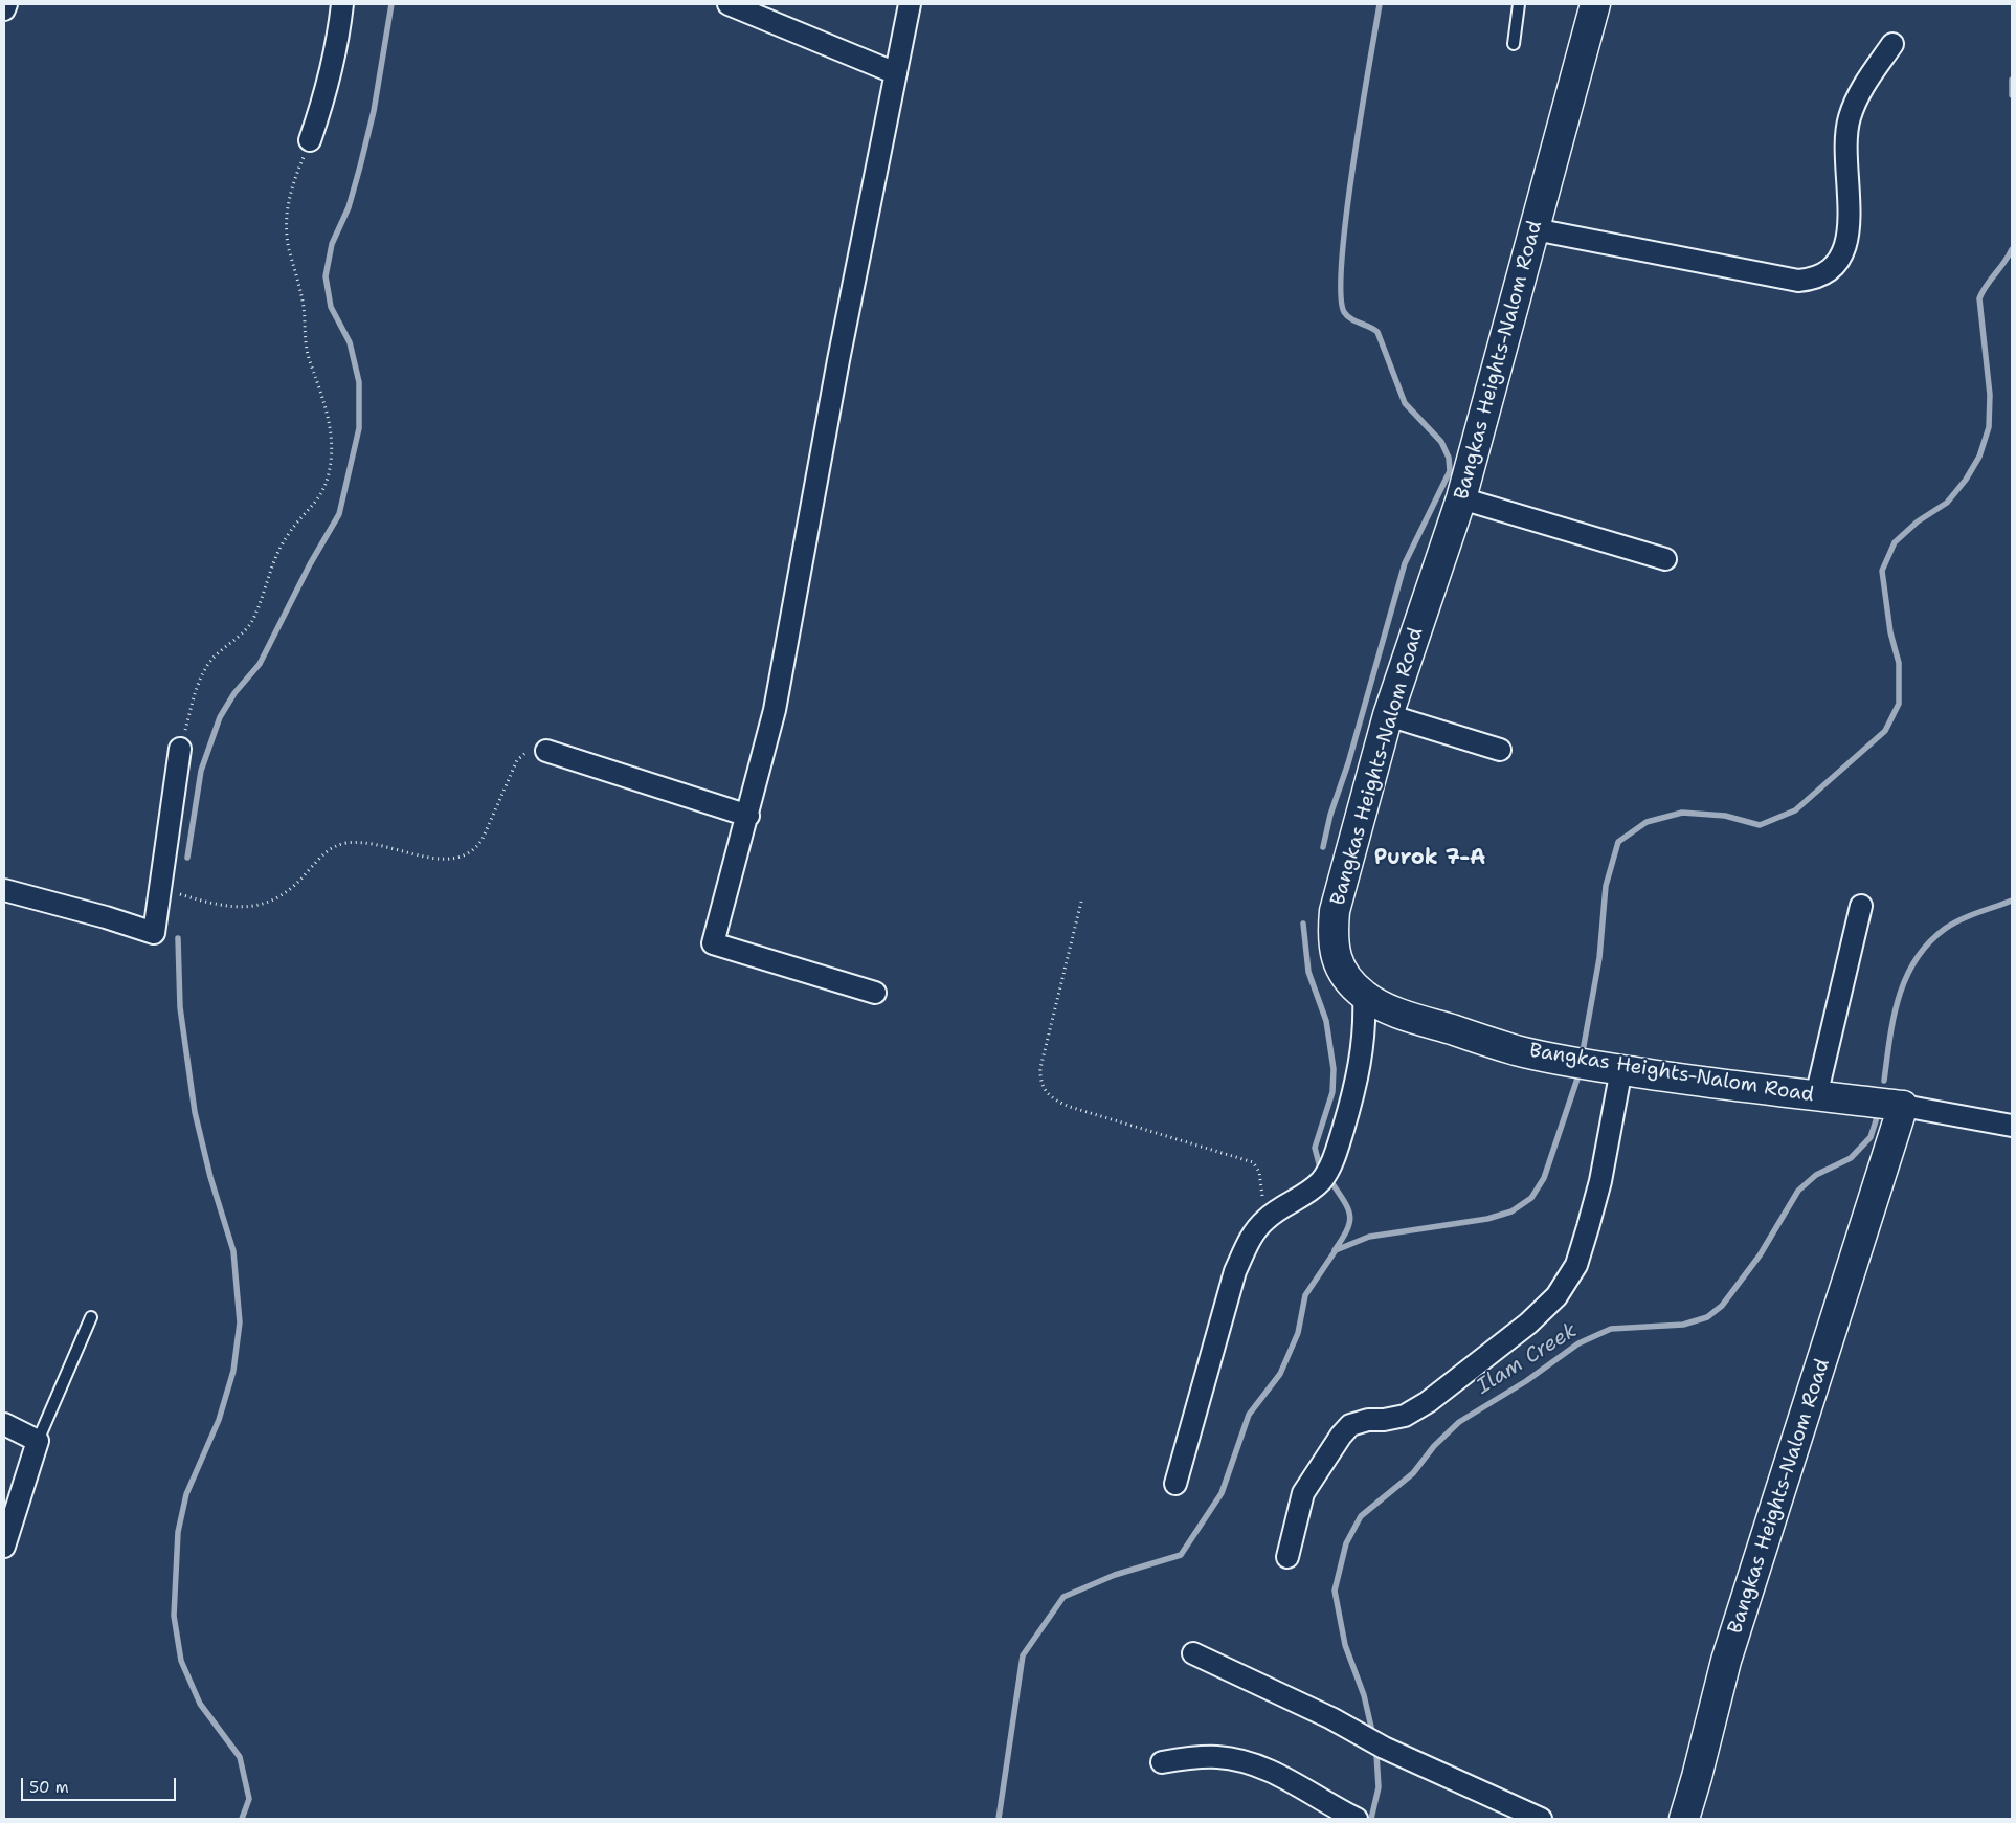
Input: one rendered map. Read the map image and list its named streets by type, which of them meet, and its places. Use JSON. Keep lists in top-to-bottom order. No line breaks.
{"streets":{"street":["Bangkas Heights-Nalom Road"]},"districts":["Purok 7-A"],"water":["Ilam Creek"],"scale_bar":"50 m"}
